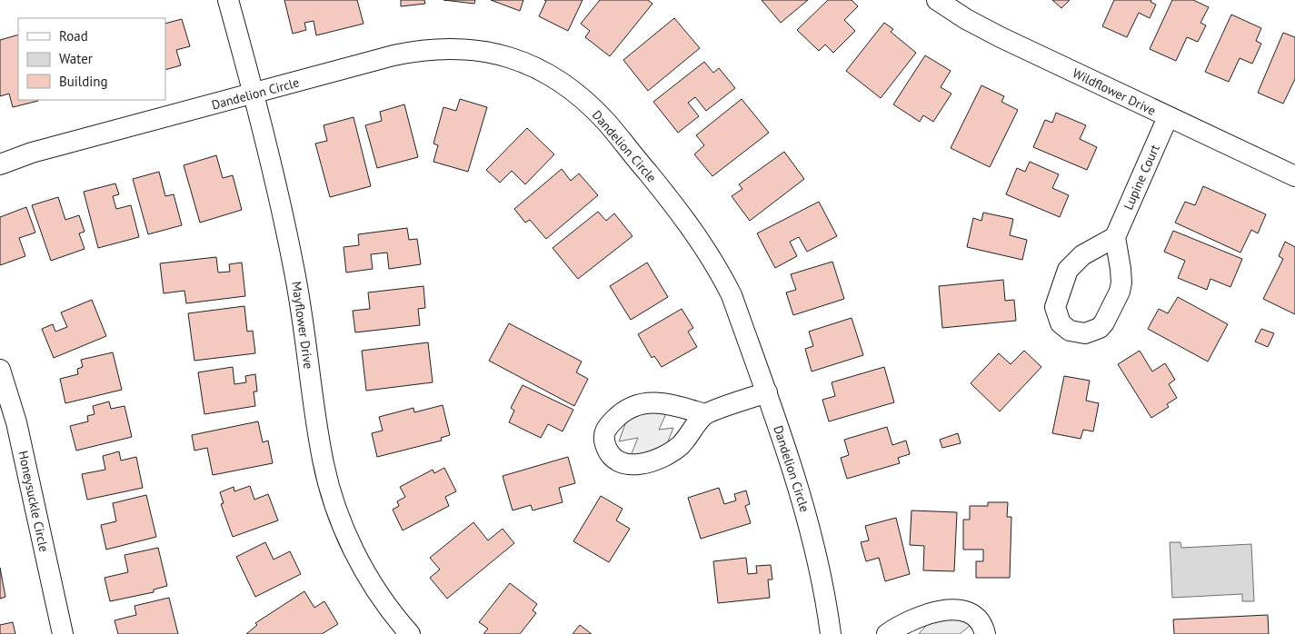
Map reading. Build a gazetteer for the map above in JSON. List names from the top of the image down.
{
  "streets": {
    "street": [
      "Wildflower Drive",
      "Dandelion Circle",
      "Lupine Court",
      "Mayflower Drive",
      "Honeysuckle Circle"
    ]
  },
  "crossings": [
    ["Wildflower Drive", "Lupine Court"],
    ["Dandelion Circle", "Mayflower Drive"]
  ],
  "legend": ["Road", "Water", "Building"]
}
